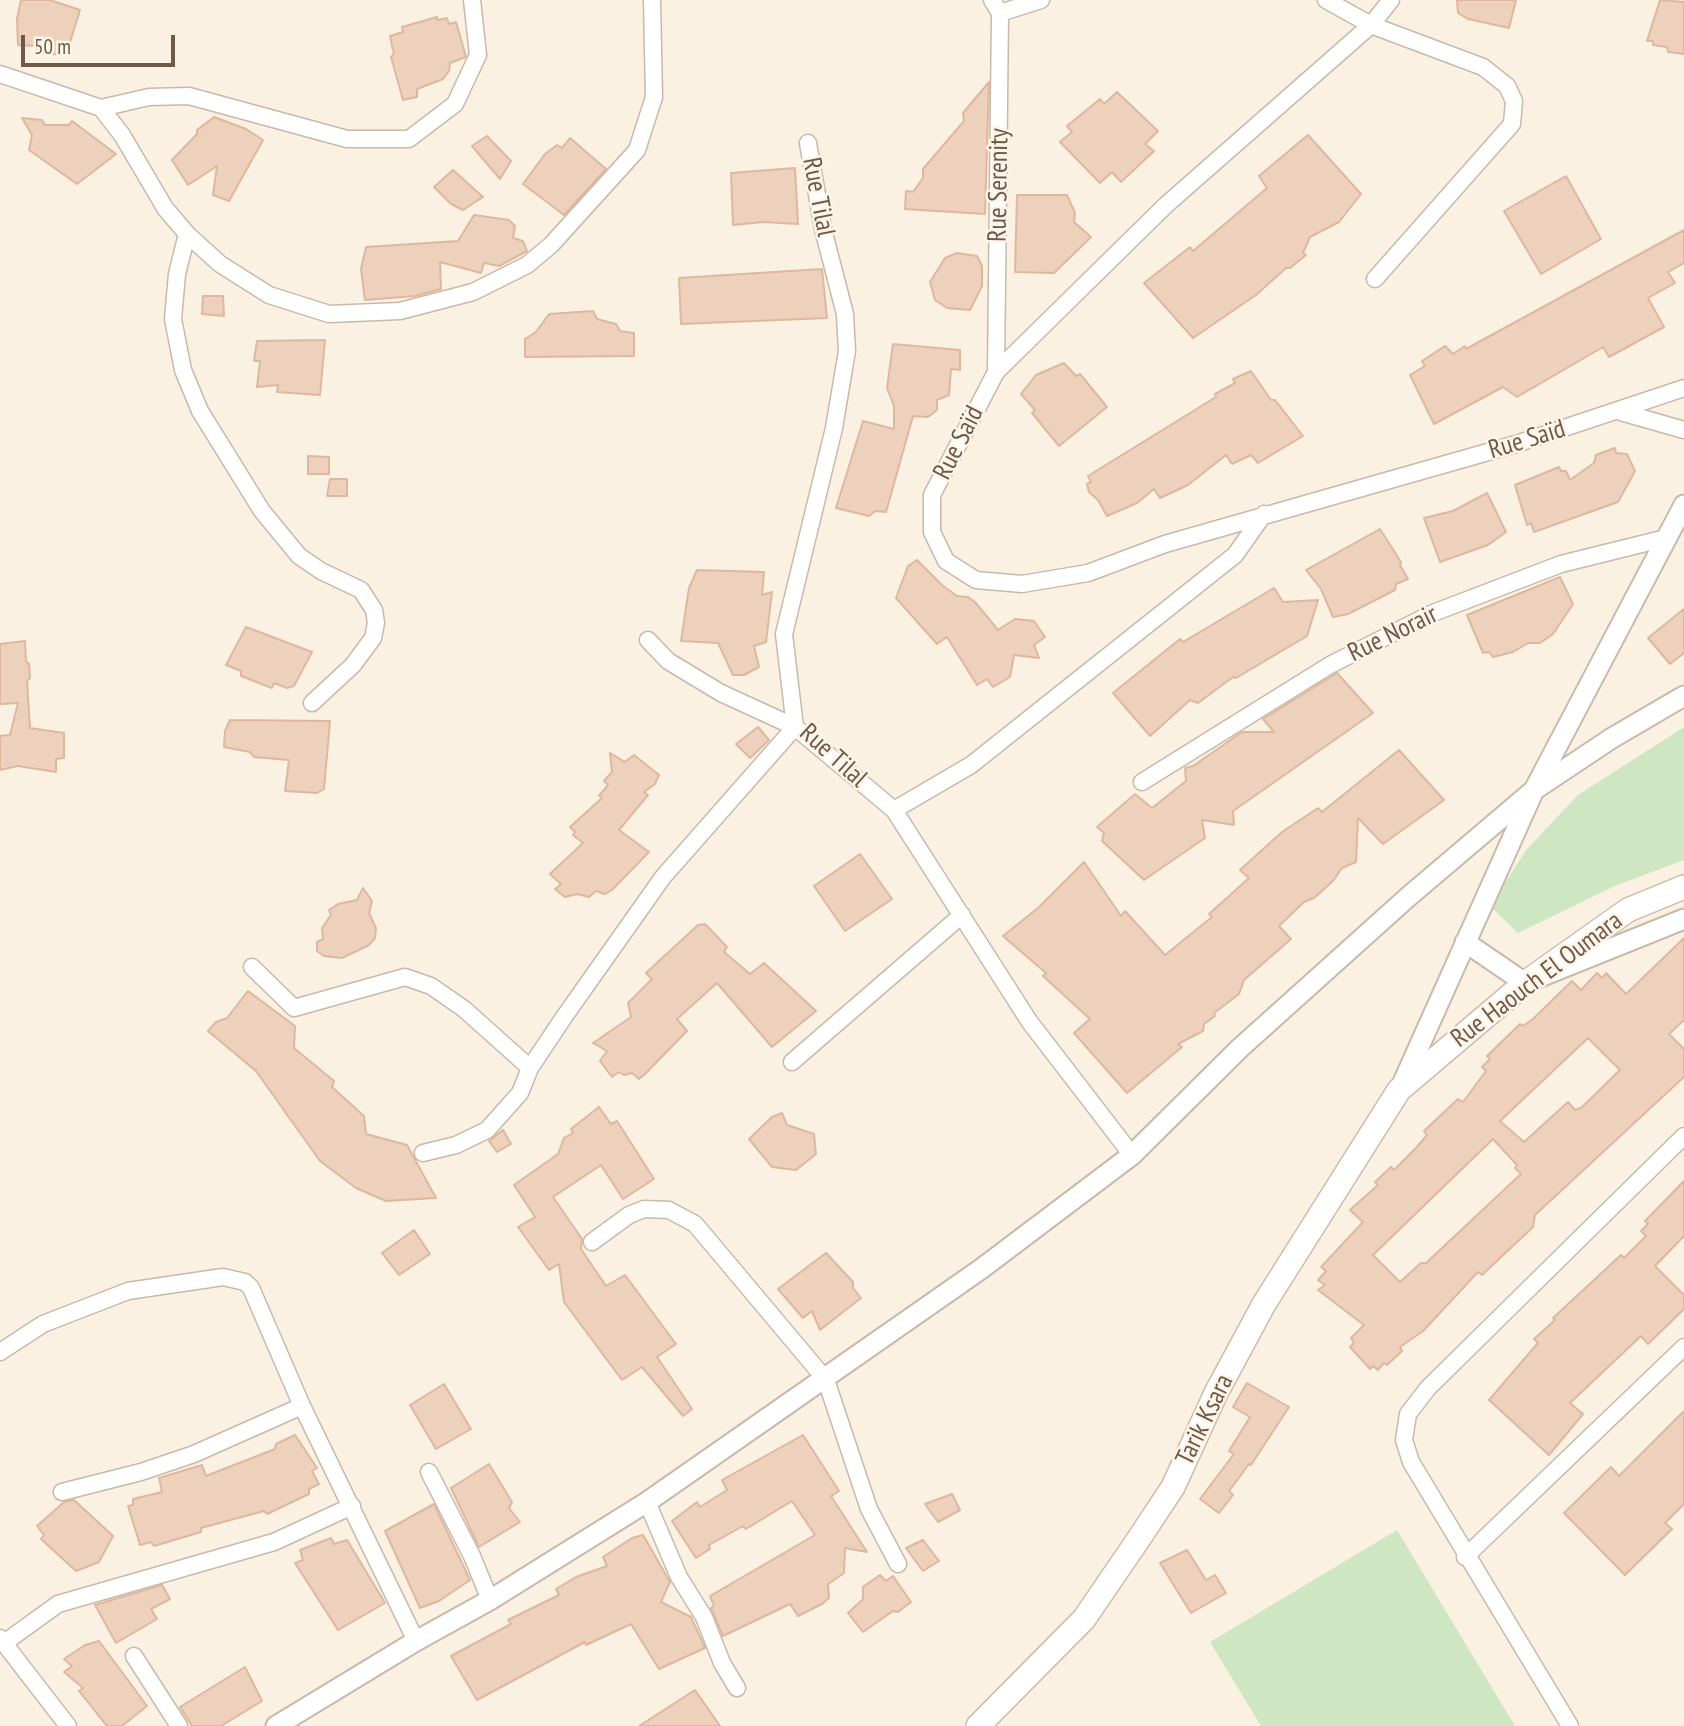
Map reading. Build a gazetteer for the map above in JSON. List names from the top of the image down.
{
  "streets": {
    "main road": ["Rue Haouch El Oumara", "Tarik Ksara"],
    "street": [
      "Rue Serenity",
      "Rue Tilal",
      "Rue Saïd",
      "Rue Norair"
    ]
  },
  "crossings": [
    ["Rue Serenity", "Rue Saïd"],
    ["Rue Haouch El Oumara", "Tarik Ksara"]
  ],
  "scale_bar": "50 m"
}
